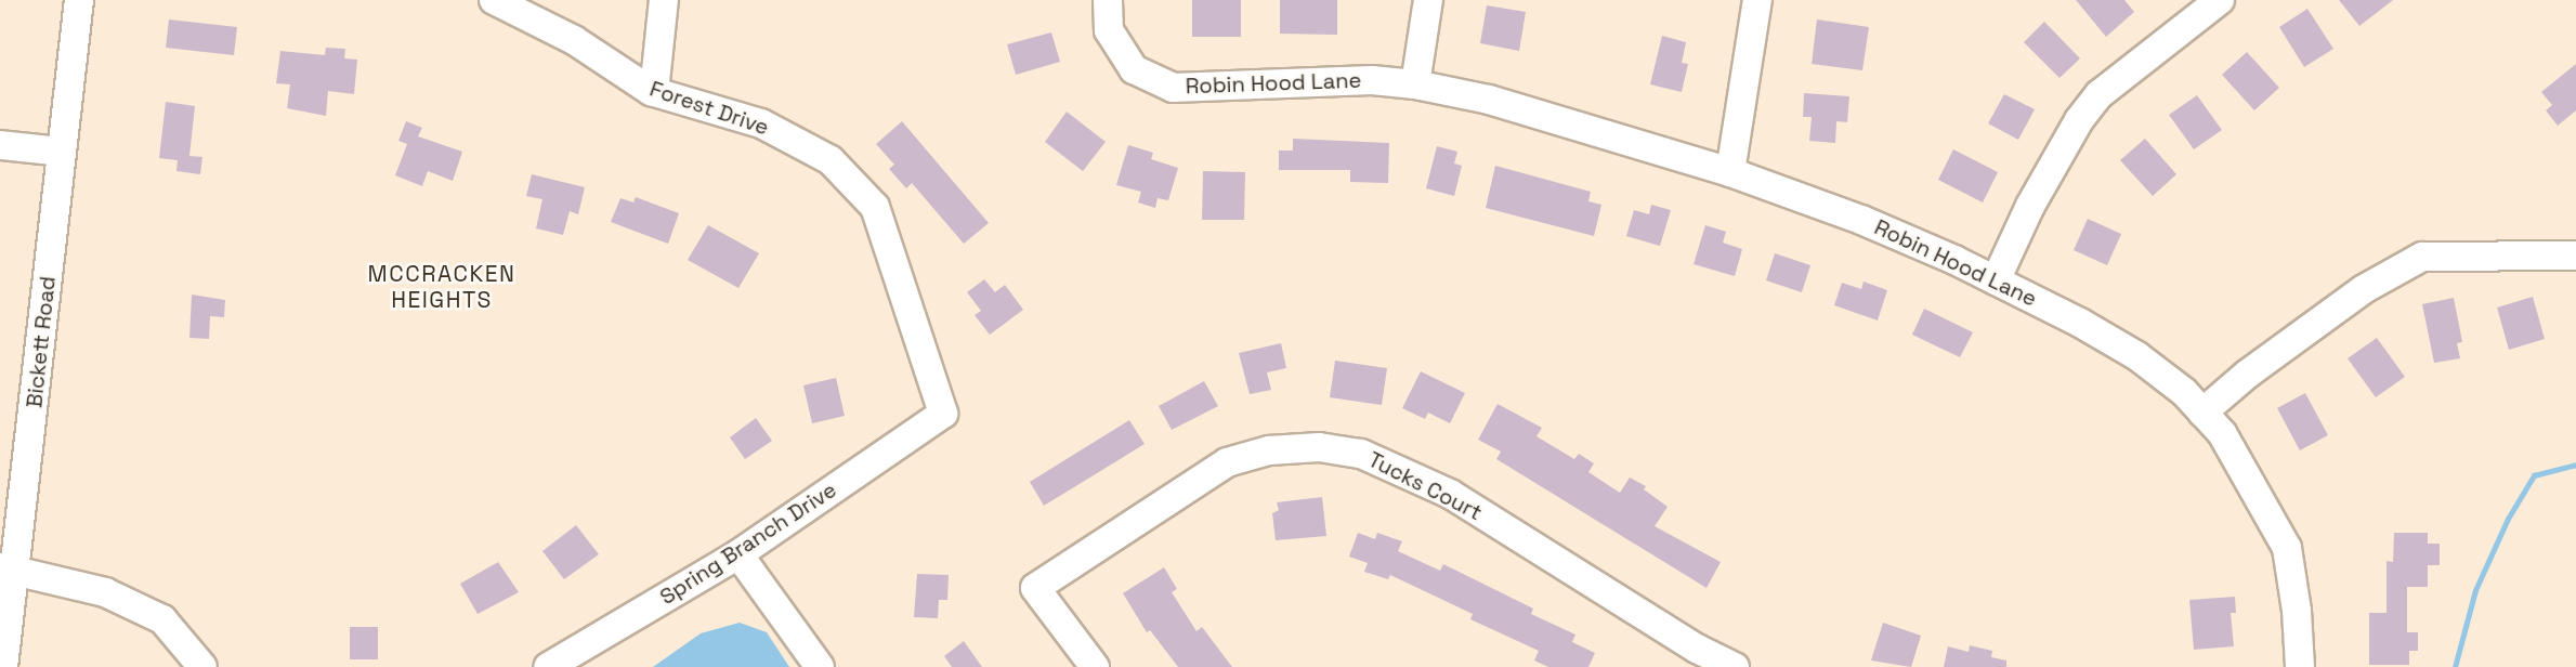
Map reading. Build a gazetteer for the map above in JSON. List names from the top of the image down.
{
  "streets": {
    "street": [
      "Robin Hood Lane",
      "Forest Drive",
      "Bickett Road",
      "Tucks Court",
      "Spring Branch Drive"
    ]
  },
  "crossings": [
    ["Forest Drive", "Spring Branch Drive"]
  ],
  "districts": ["MCCRACKEN HEIGHTS"]
}
